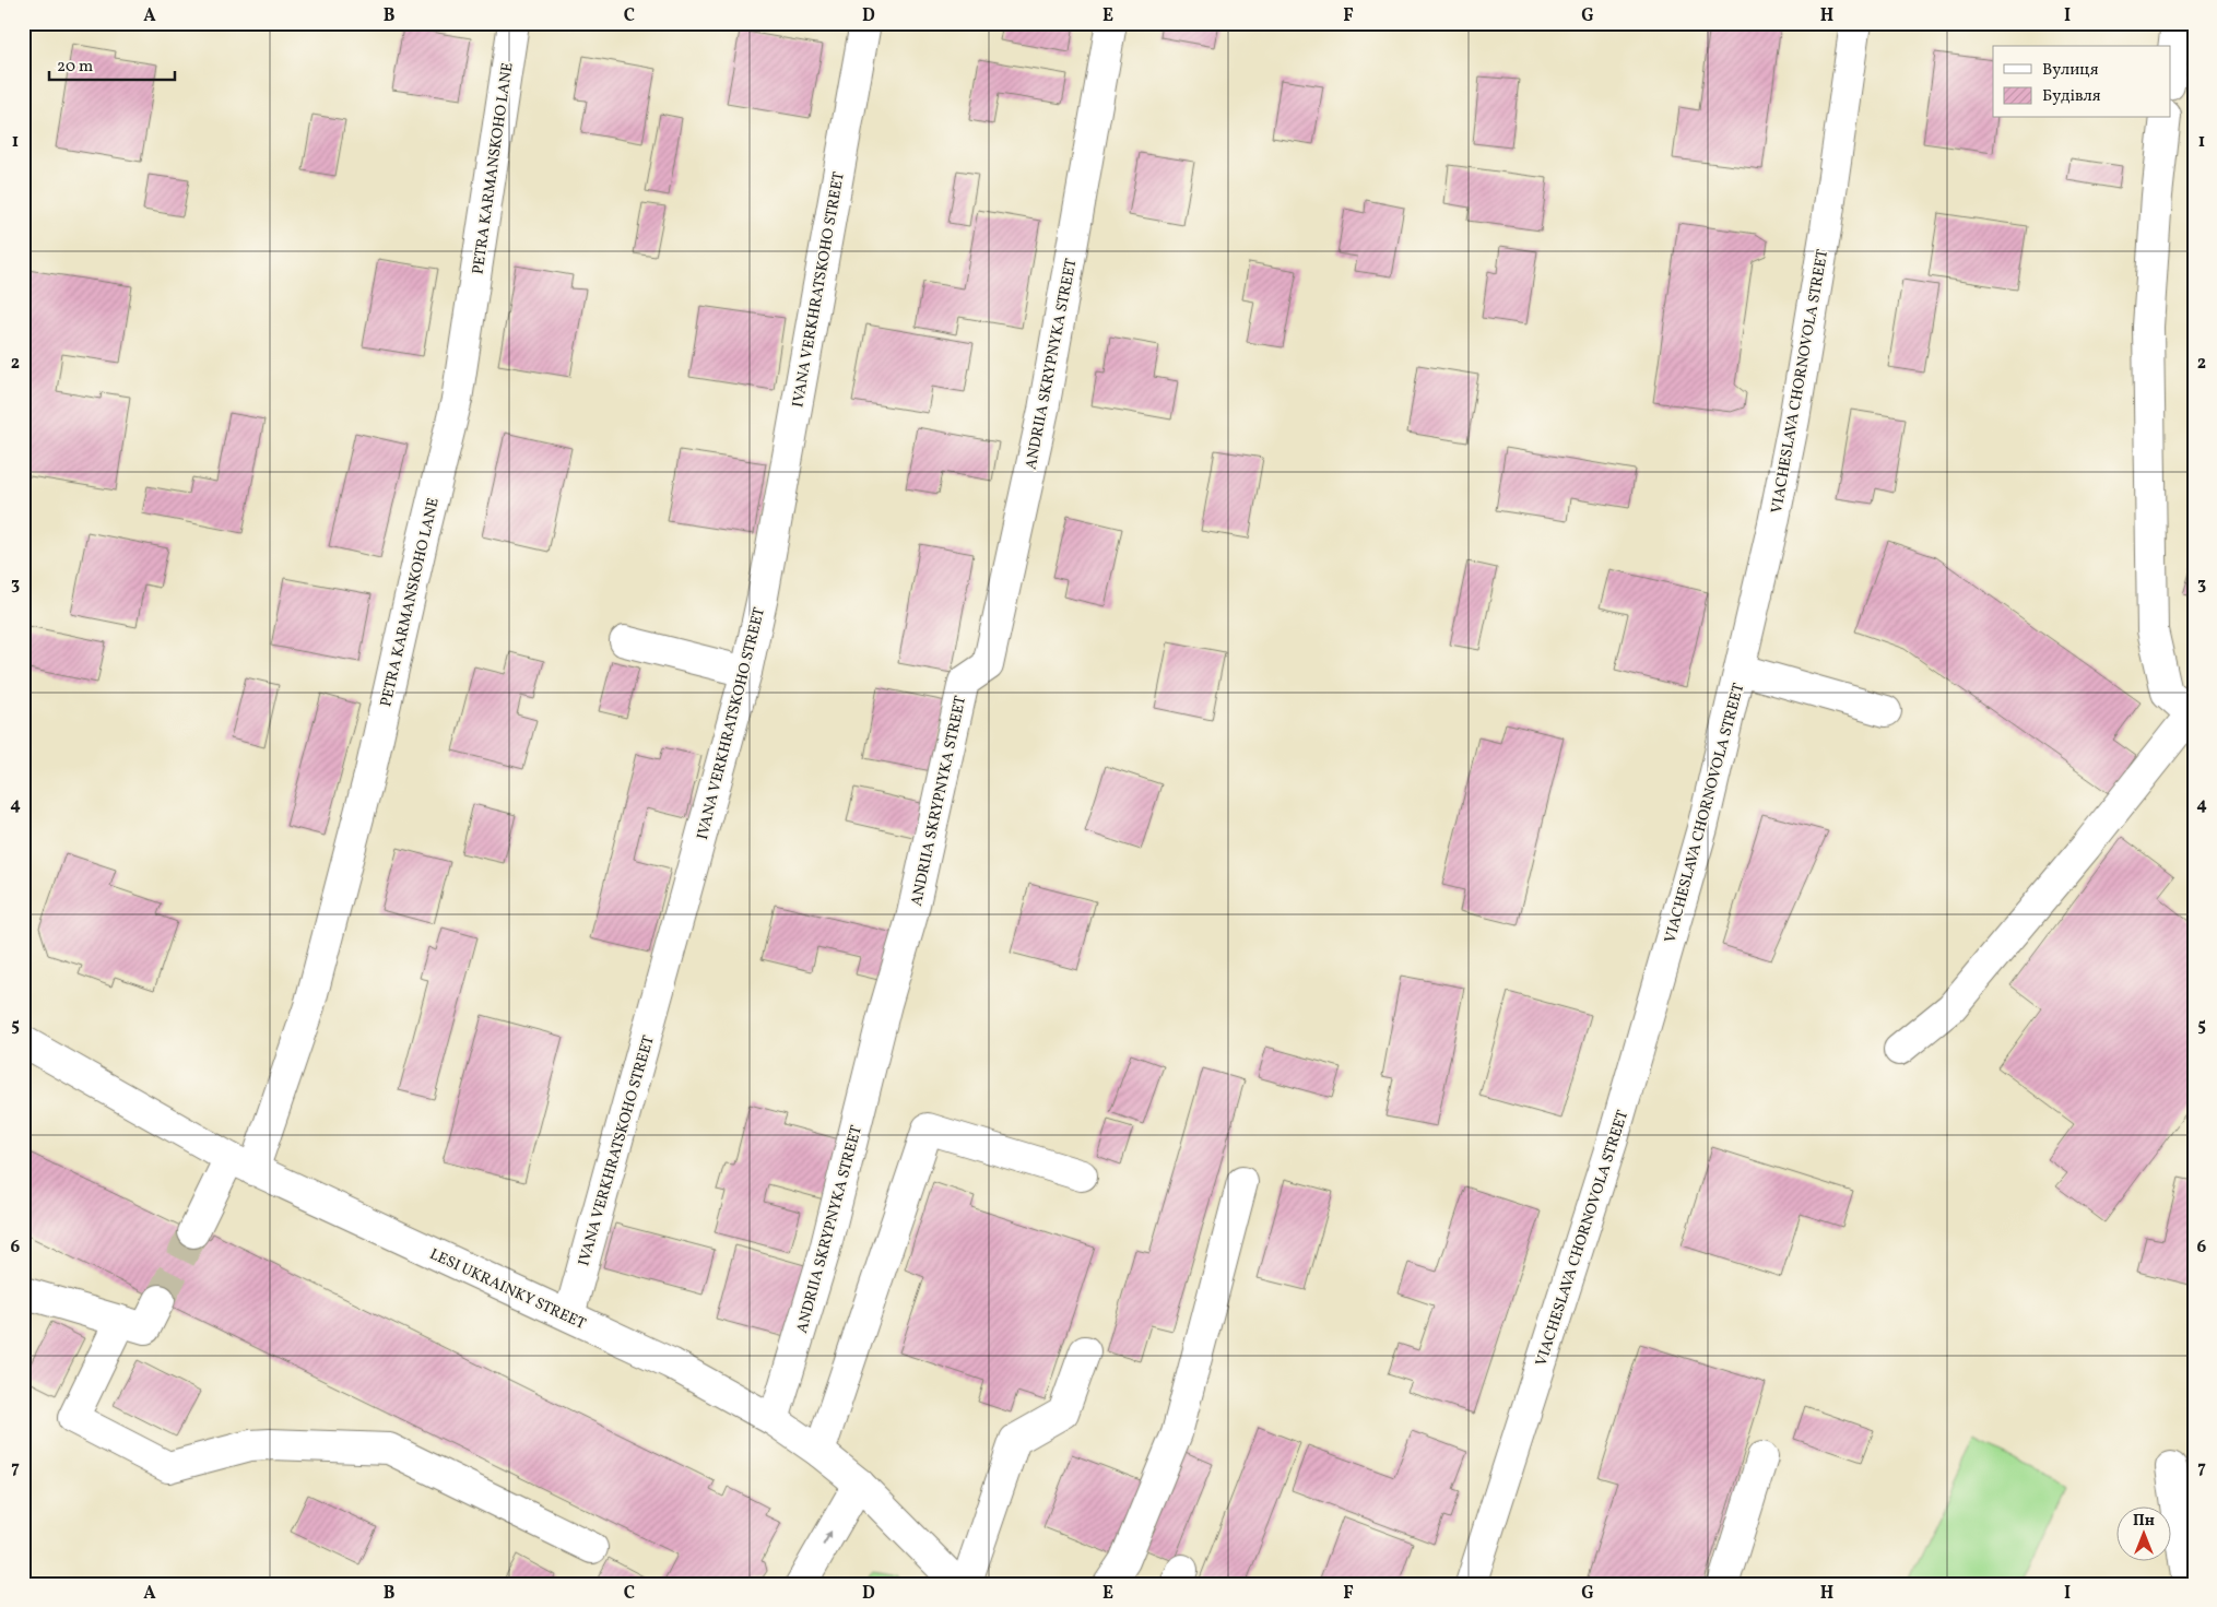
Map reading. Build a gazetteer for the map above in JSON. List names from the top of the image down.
{
  "streets": {
    "street": [
      "PETRA KARMANSKOHO LANE",
      "IVANA VERKHRATSKOHO STREET",
      "ANDRIIA SKRYPNYKA STREET",
      "VIACHESLAVA CHORNOVOLA STREET",
      "LESI UKRAINKY STREET"
    ]
  },
  "crossings": [
    ["PETRA KARMANSKOHO LANE", "LESI UKRAINKY STREET"],
    ["IVANA VERKHRATSKOHO STREET", "LESI UKRAINKY STREET"],
    ["ANDRIIA SKRYPNYKA STREET", "LESI UKRAINKY STREET"]
  ],
  "legend": ["Вулиця", "Будівля"],
  "scale_bar": "20 m",
  "north": "top",
  "grid": {
    "columns": [
      "A",
      "B",
      "C",
      "D",
      "E",
      "F",
      "G",
      "H",
      "I"
    ],
    "rows": [
      "1",
      "2",
      "3",
      "4",
      "5",
      "6",
      "7"
    ]
  }
}
